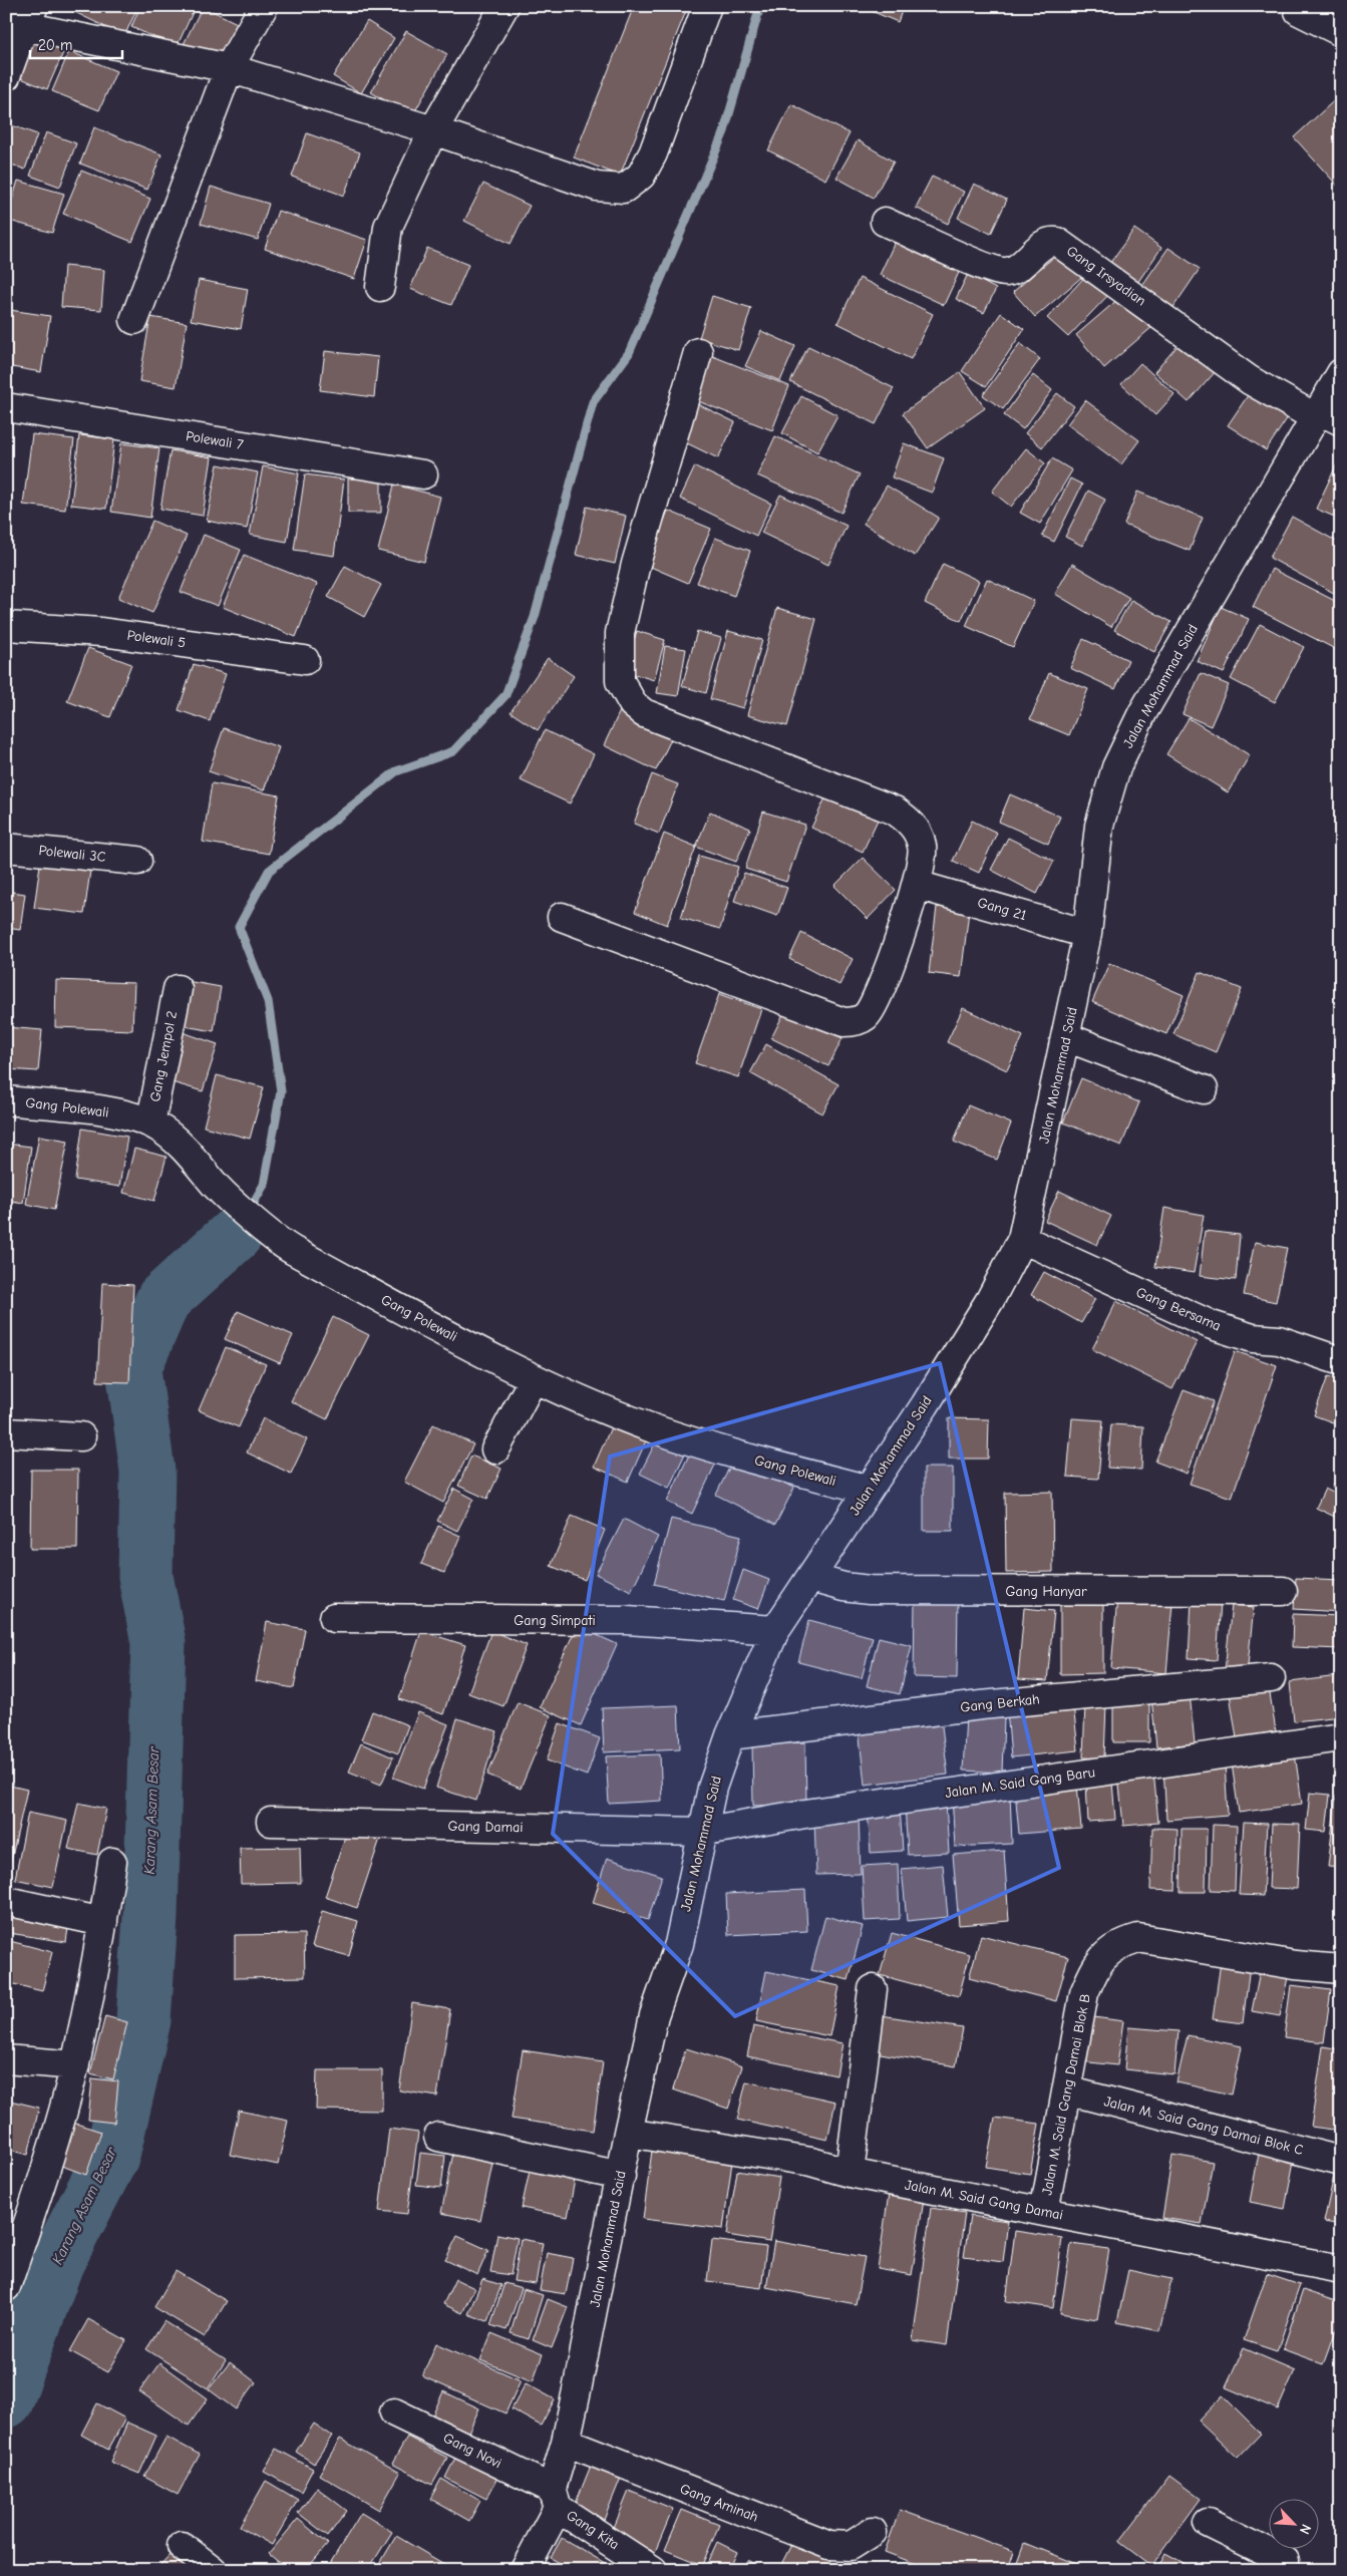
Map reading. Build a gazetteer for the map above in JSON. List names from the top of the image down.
{
  "streets": {
    "street": [
      "Gang Irsyadian",
      "Polewali 7",
      "Polewali 5",
      "Jalan Mohammad Said",
      "Polewali 3C",
      "Gang 21",
      "Gang Jempol 2",
      "Gang Polewali",
      "Gang Bersama",
      "Gang Hanyar",
      "Gang Simpati",
      "Gang Berkah",
      "Jalan M. Said Gang Baru",
      "Gang Damai",
      "Jalan M. Said Gang Damai Blok B",
      "Jalan M. Said Gang Damai Blok C",
      "Jalan M. Said Gang Damai",
      "Gang Novi",
      "Gang Aminah",
      "Gang Kita"
    ]
  },
  "crossings": [
    ["Gang Irsyadian", "Jalan Mohammad Said"],
    ["Jalan Mohammad Said", "Gang 21"],
    ["Jalan Mohammad Said", "Gang Polewali"],
    ["Jalan Mohammad Said", "Gang Bersama"],
    ["Jalan Mohammad Said", "Gang Hanyar"],
    ["Jalan Mohammad Said", "Gang Simpati"],
    ["Jalan Mohammad Said", "Gang Berkah"],
    ["Jalan Mohammad Said", "Jalan M. Said Gang Baru"],
    ["Jalan Mohammad Said", "Gang Damai"],
    ["Jalan Mohammad Said", "Jalan M. Said Gang Damai"],
    ["Jalan Mohammad Said", "Gang Novi"],
    ["Jalan Mohammad Said", "Gang Aminah"],
    ["Jalan Mohammad Said", "Gang Kita"],
    ["Gang Jempol 2", "Gang Polewali"],
    ["Jalan M. Said Gang Baru", "Gang Damai"],
    ["Jalan M. Said Gang Damai Blok B", "Jalan M. Said Gang Damai Blok C"],
    ["Jalan M. Said Gang Damai Blok B", "Jalan M. Said Gang Damai"],
    ["Gang Novi", "Gang Kita"]
  ],
  "water": ["Karang Asam Besar"],
  "scale_bar": "20 m",
  "north": "bottom right"
}
